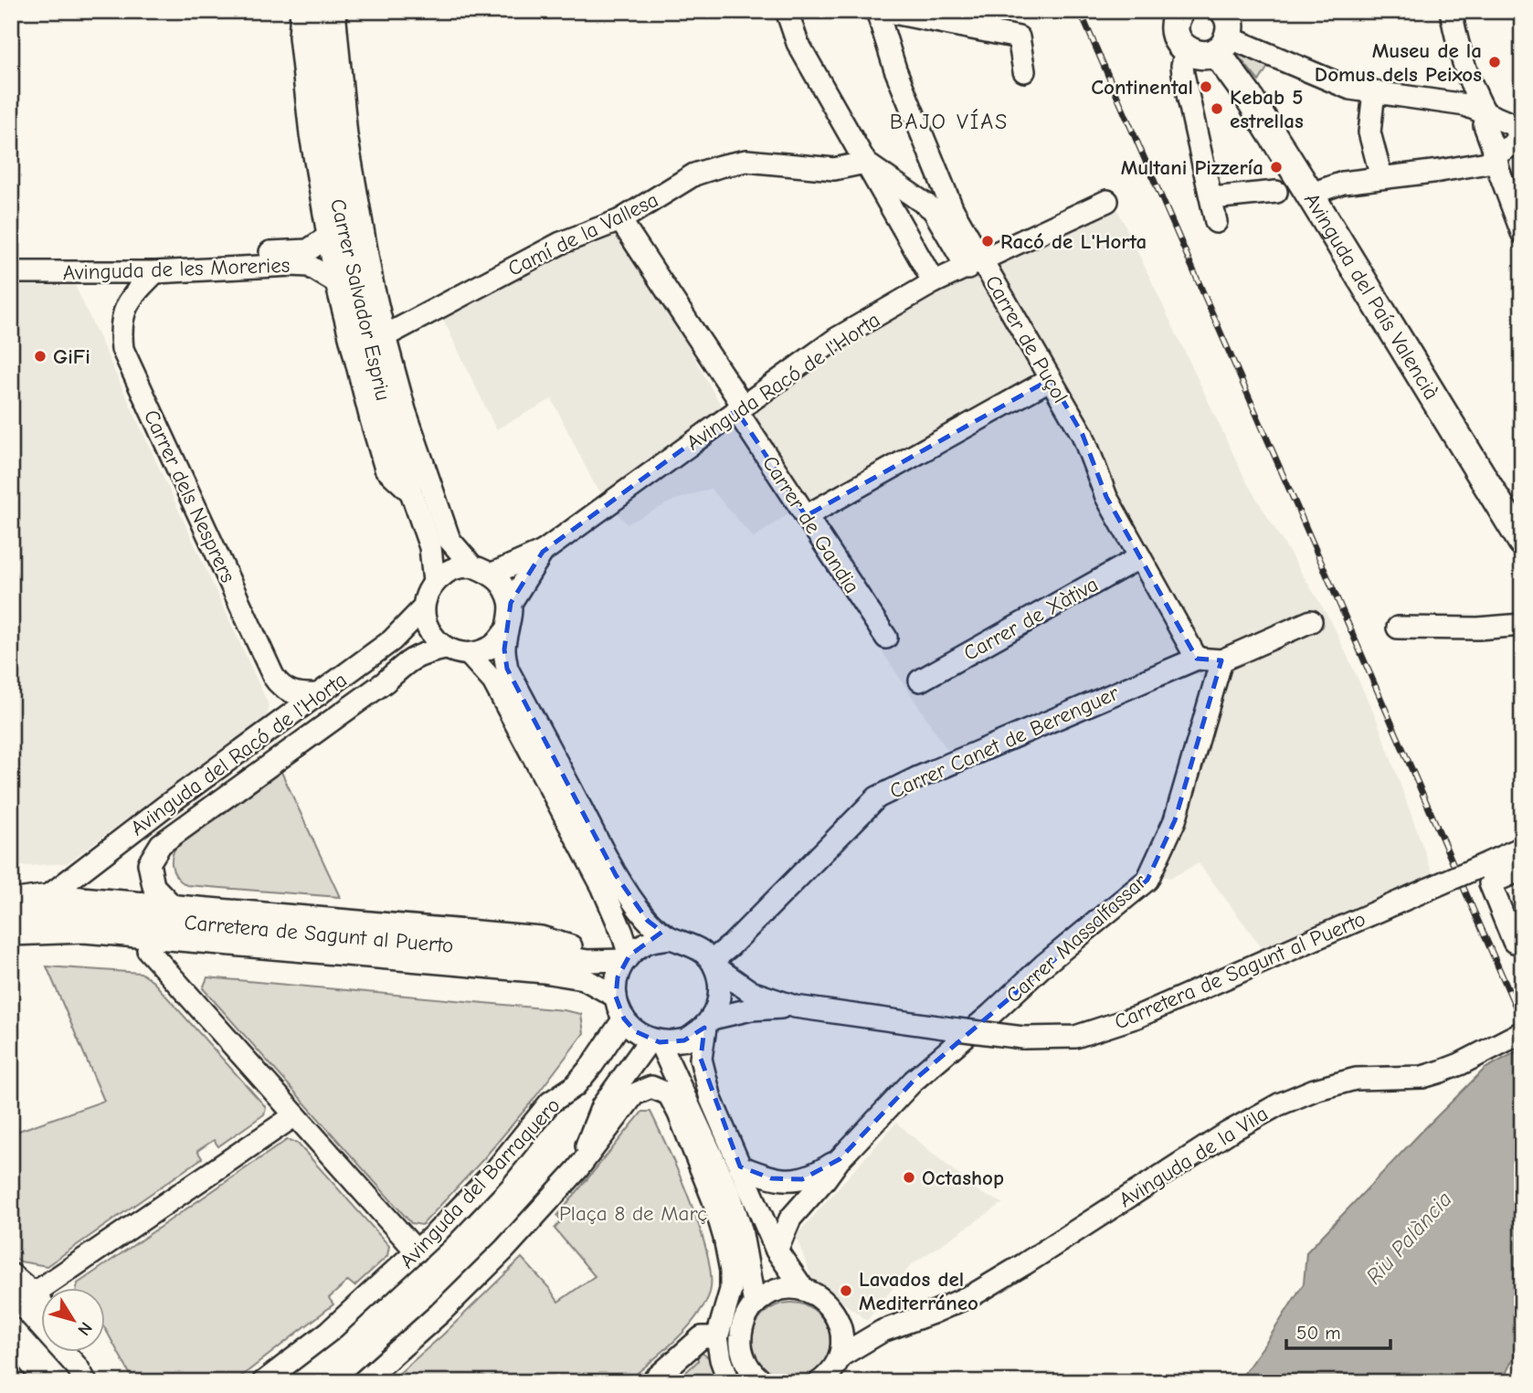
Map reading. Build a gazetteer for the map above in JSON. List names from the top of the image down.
{
  "streets": {
    "main road": ["Avinguda del País Valencià"],
    "street": [
      "Camí de la Vallesa",
      "Avinguda de les Moreries",
      "Carrer Salvador Espriu",
      "Carrer de Puçol",
      "Avinguda Racó de l'Horta",
      "Carrer dels Nesprers",
      "Carrer de Gandia",
      "Carrer de Xàtiva",
      "Carrer Canet de Berenguer",
      "Avinguda del Racó de l'Horta",
      "Carretera de Sagunt al Puerto",
      "Carrer Massalfassar",
      "Avinguda de la Vila",
      "Avinguda del Barraquero"
    ]
  },
  "crossings": [
    ["Camí de la Vallesa", "Carrer Salvador Espriu"],
    ["Camí de la Vallesa", "Carrer de Gandia"],
    ["Avinguda de les Moreries", "Carrer dels Nesprers"],
    ["Carrer Salvador Espriu", "Avinguda Racó de l'Horta"],
    ["Carrer Salvador Espriu", "Avinguda del Racó de l'Horta"],
    ["Carrer de Puçol", "Avinguda Racó de l'Horta"],
    ["Carrer de Puçol", "Carrer de Xàtiva"],
    ["Carrer de Puçol", "Carrer Canet de Berenguer"],
    ["Avinguda Racó de l'Horta", "Carrer de Gandia"],
    ["Avinguda Racó de l'Horta", "Avinguda del Racó de l'Horta"],
    ["Carrer dels Nesprers", "Avinguda del Racó de l'Horta"],
    ["Carrer Canet de Berenguer", "Carretera de Sagunt al Puerto"],
    ["Carrer Canet de Berenguer", "Carrer Massalfassar"],
    ["Carrer Canet de Berenguer", "Avinguda del Barraquero"],
    ["Carretera de Sagunt al Puerto", "Avinguda del Barraquero"]
  ],
  "districts": ["BAJO VÍAS"],
  "water": ["Riu Palància"],
  "parks": ["Plaça 8 de Març"],
  "places": [
    "Museu de la Domus dels Peixos",
    "Continental",
    "Kebab 5 estrellas",
    "Multani Pizzería",
    "Racó de L'Horta",
    "GiFi",
    "Octashop",
    "Lavados del Mediterráneo"
  ],
  "scale_bar": "50 m",
  "north": "bottom right"
}
